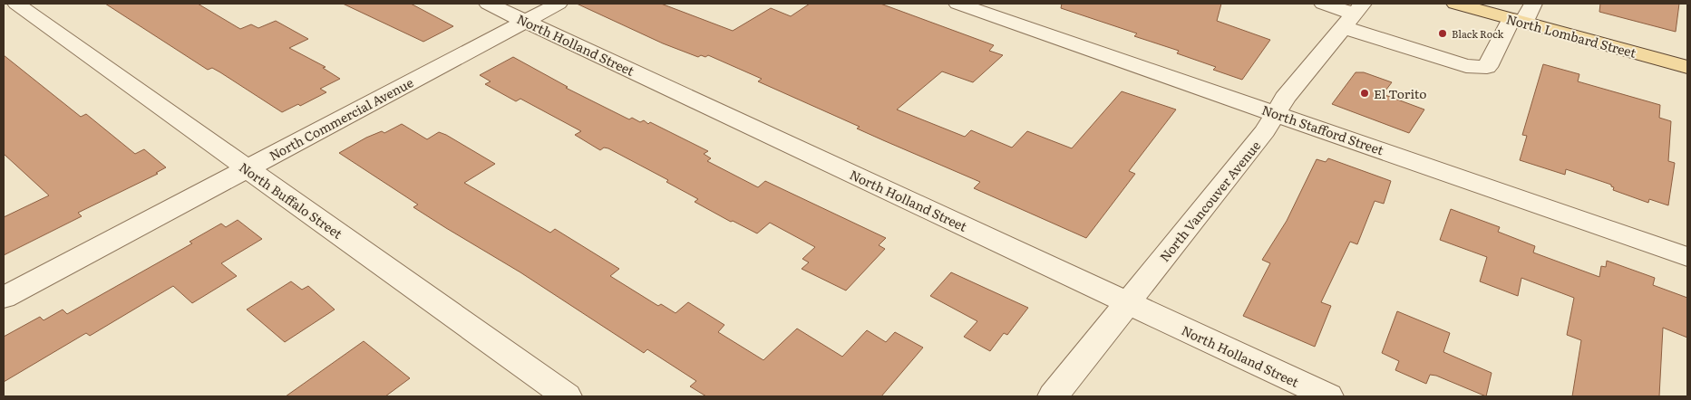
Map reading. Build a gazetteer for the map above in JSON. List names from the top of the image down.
{
  "streets": {
    "main road": ["North Lombard Street"],
    "street": [
      "North Holland Street",
      "North Commercial Avenue",
      "North Stafford Street",
      "North Buffalo Street",
      "North Vancouver Avenue"
    ]
  },
  "crossings": [
    ["North Holland Street", "North Commercial Avenue"],
    ["North Holland Street", "North Vancouver Avenue"],
    ["North Commercial Avenue", "North Buffalo Street"],
    ["North Stafford Street", "North Vancouver Avenue"]
  ],
  "places": ["Black Rock", "El Torito"]
}
